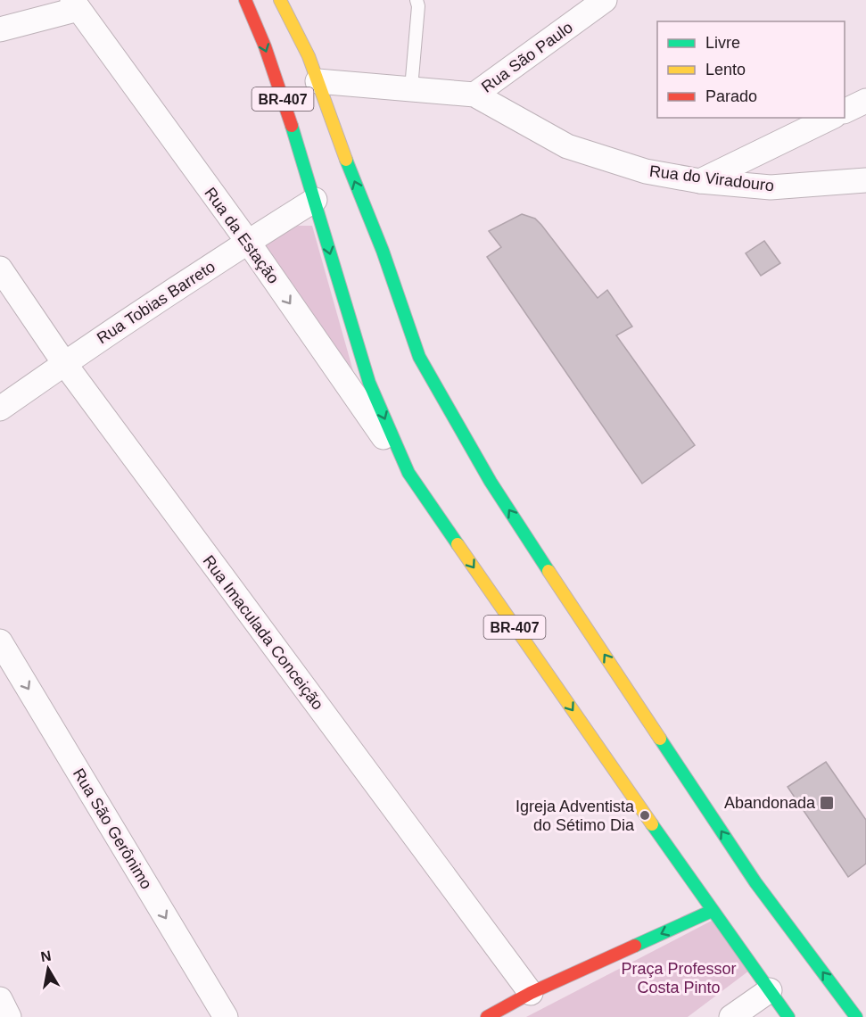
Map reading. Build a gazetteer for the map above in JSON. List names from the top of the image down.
{
  "streets": {
    "main road": ["BR-407"],
    "street": [
      "Rua São Paulo",
      "Rua do Viradouro",
      "Rua da Estação",
      "Rua Tobias Barreto",
      "Rua Imaculada Conceição",
      "Rua São Gerônimo"
    ]
  },
  "crossings": [
    ["Rua São Paulo", "Rua do Viradouro"],
    ["BR-407", "Rua do Viradouro"],
    ["BR-407", "Rua da Estação"],
    ["BR-407", "Rua Tobias Barreto"],
    ["Rua da Estação", "Rua Tobias Barreto"],
    ["Rua Tobias Barreto", "Rua Imaculada Conceição"]
  ],
  "one_way": ["Rua da Estação", "Rua São Gerônimo"],
  "parks": ["Praça Professor Costa Pinto"],
  "places": {
    "transit": ["Abandonada"],
    "other": ["Igreja Adventista do Sétimo Dia"]
  },
  "legend": ["Livre", "Lento", "Parado"],
  "north": "top"
}
